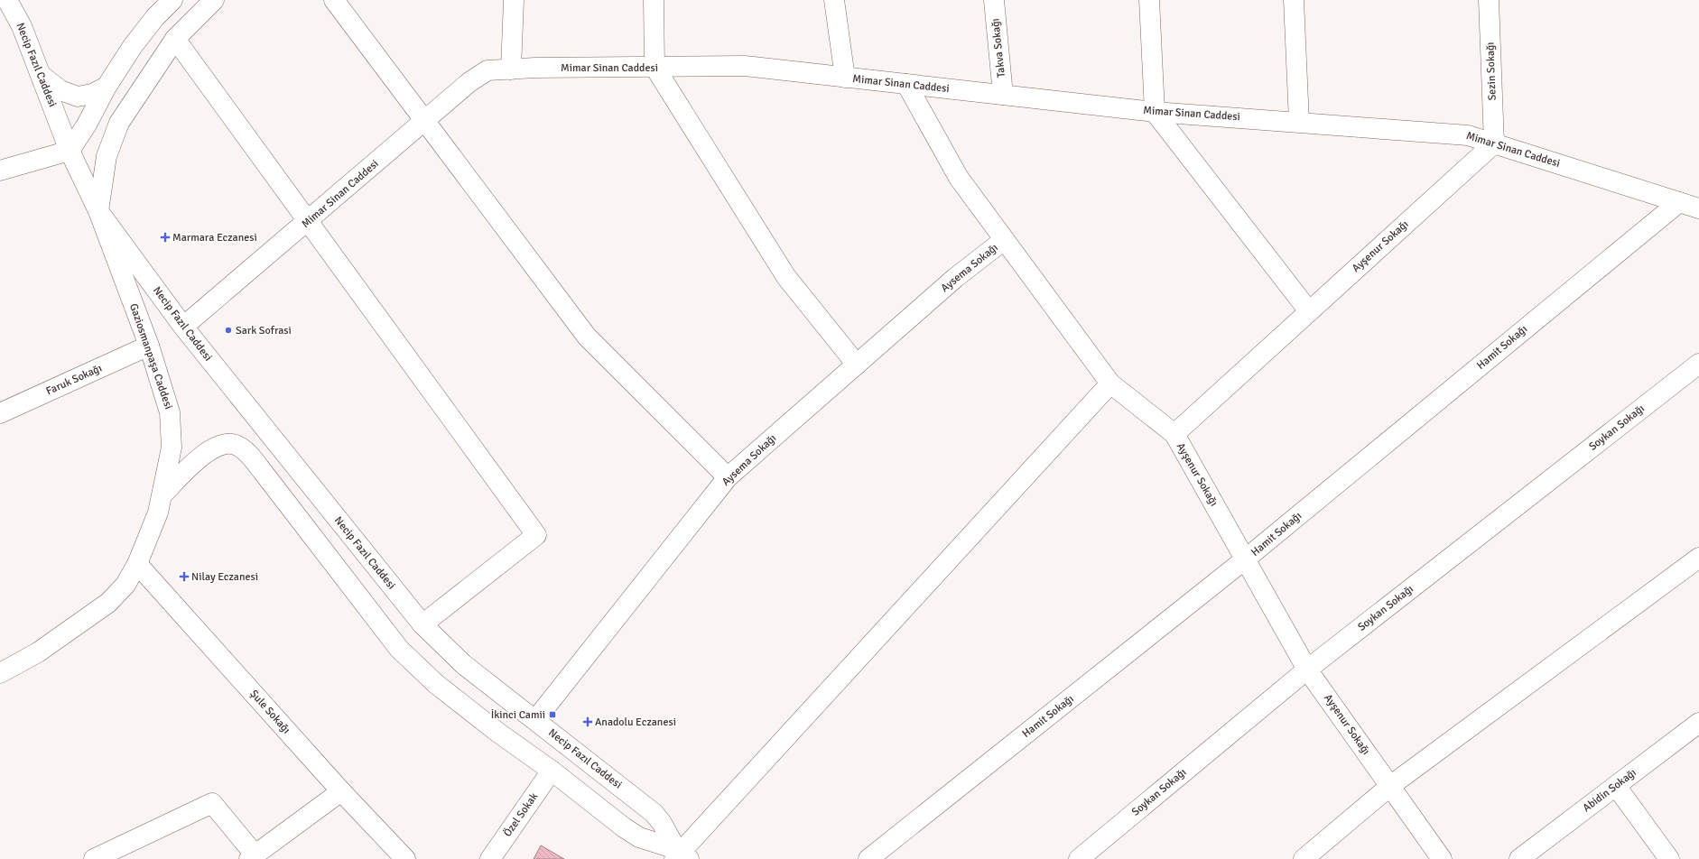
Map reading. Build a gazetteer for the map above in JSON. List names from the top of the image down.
{
  "streets": {
    "street": [
      "Takva Sokağı",
      "Necip Fazıl Caddesi",
      "Mimar Sinan Caddesi",
      "Sezin Sokağı",
      "Ayşenur Sokağı",
      "Aysema Sokağı",
      "Hamit Sokağı",
      "Gaziosmanpaşa Caddesi",
      "Faruk Sokağı",
      "Soykan Sokağı",
      "Şule Sokağı",
      "Abidin Sokağı",
      "Özel Sokak"
    ]
  },
  "crossings": [
    ["Takva Sokağı", "Mimar Sinan Caddesi"],
    ["Necip Fazıl Caddesi", "Mimar Sinan Caddesi"],
    ["Necip Fazıl Caddesi", "Aysema Sokağı"],
    ["Necip Fazıl Caddesi", "Gaziosmanpaşa Caddesi"],
    ["Mimar Sinan Caddesi", "Sezin Sokağı"],
    ["Mimar Sinan Caddesi", "Ayşenur Sokağı"],
    ["Mimar Sinan Caddesi", "Hamit Sokağı"],
    ["Sezin Sokağı", "Ayşenur Sokağı"],
    ["Ayşenur Sokağı", "Hamit Sokağı"],
    ["Ayşenur Sokağı", "Soykan Sokağı"],
    ["Gaziosmanpaşa Caddesi", "Faruk Sokağı"],
    ["Gaziosmanpaşa Caddesi", "Şule Sokağı"]
  ],
  "places": {
    "health": ["Marmara Eczanesi", "Nilay Eczanesi", "Anadolu Eczanesi"],
    "other": ["Sark Sofrasi"],
    "transit": ["İkinci Camii"]
  }
}
